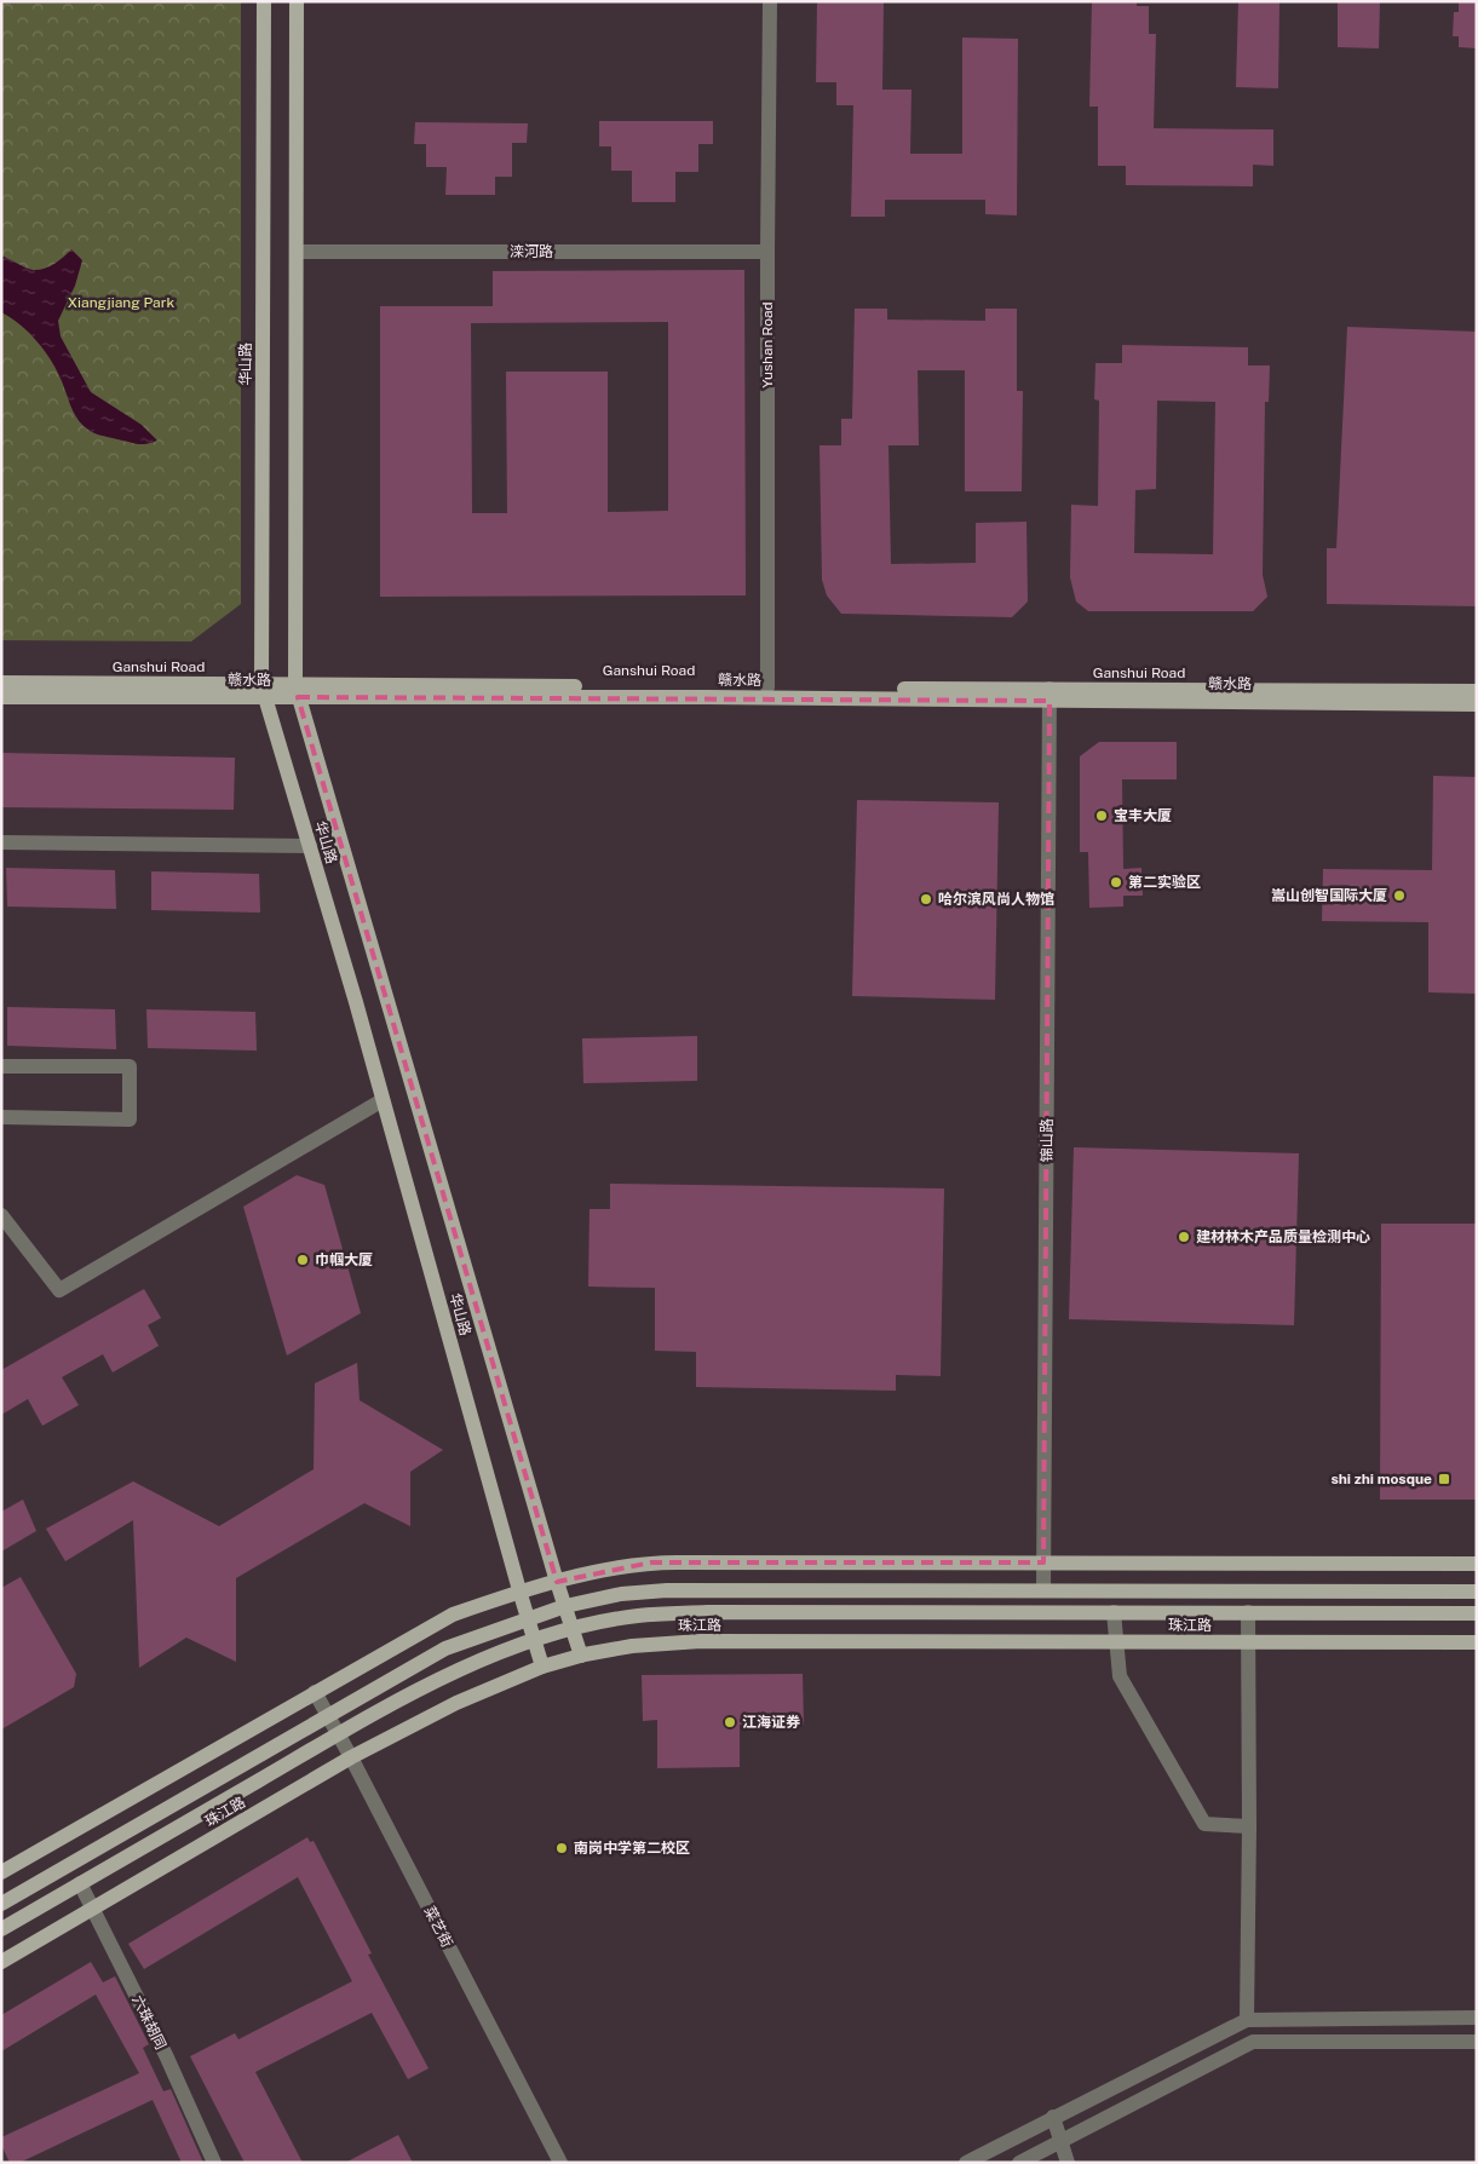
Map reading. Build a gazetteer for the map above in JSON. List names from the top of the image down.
{
  "streets": {
    "main road": [
      "华山路",
      "Ganshui Road",
      "赣水路",
      "珠江路"
    ],
    "street": [
      "滦河路",
      "Yushan Road",
      "锦山路",
      "菜艺街",
      "六珠胡同"
    ]
  },
  "crossings": [
    ["滦河路", "Yushan Road"],
    ["滦河路", "华山路"],
    ["Yushan Road", "Ganshui Road"],
    ["华山路", "Ganshui Road"],
    ["华山路", "赣水路"],
    ["华山路", "珠江路"],
    ["Ganshui Road", "赣水路"],
    ["Ganshui Road", "锦山路"],
    ["赣水路", "锦山路"],
    ["珠江路", "菜艺街"],
    ["珠江路", "六珠胡同"]
  ],
  "parks": ["Xiangjiang Park"],
  "places": {
    "other": [
      "宝丰大厦",
      "第二实验区",
      "嵩山创智国际大厦",
      "哈尔滨风尚人物馆",
      "建材林木产品质量检测中心",
      "巾帼大厦",
      "江海证券",
      "南岗中学第二校区"
    ],
    "transit": ["shi zhi mosque"]
  }
}
